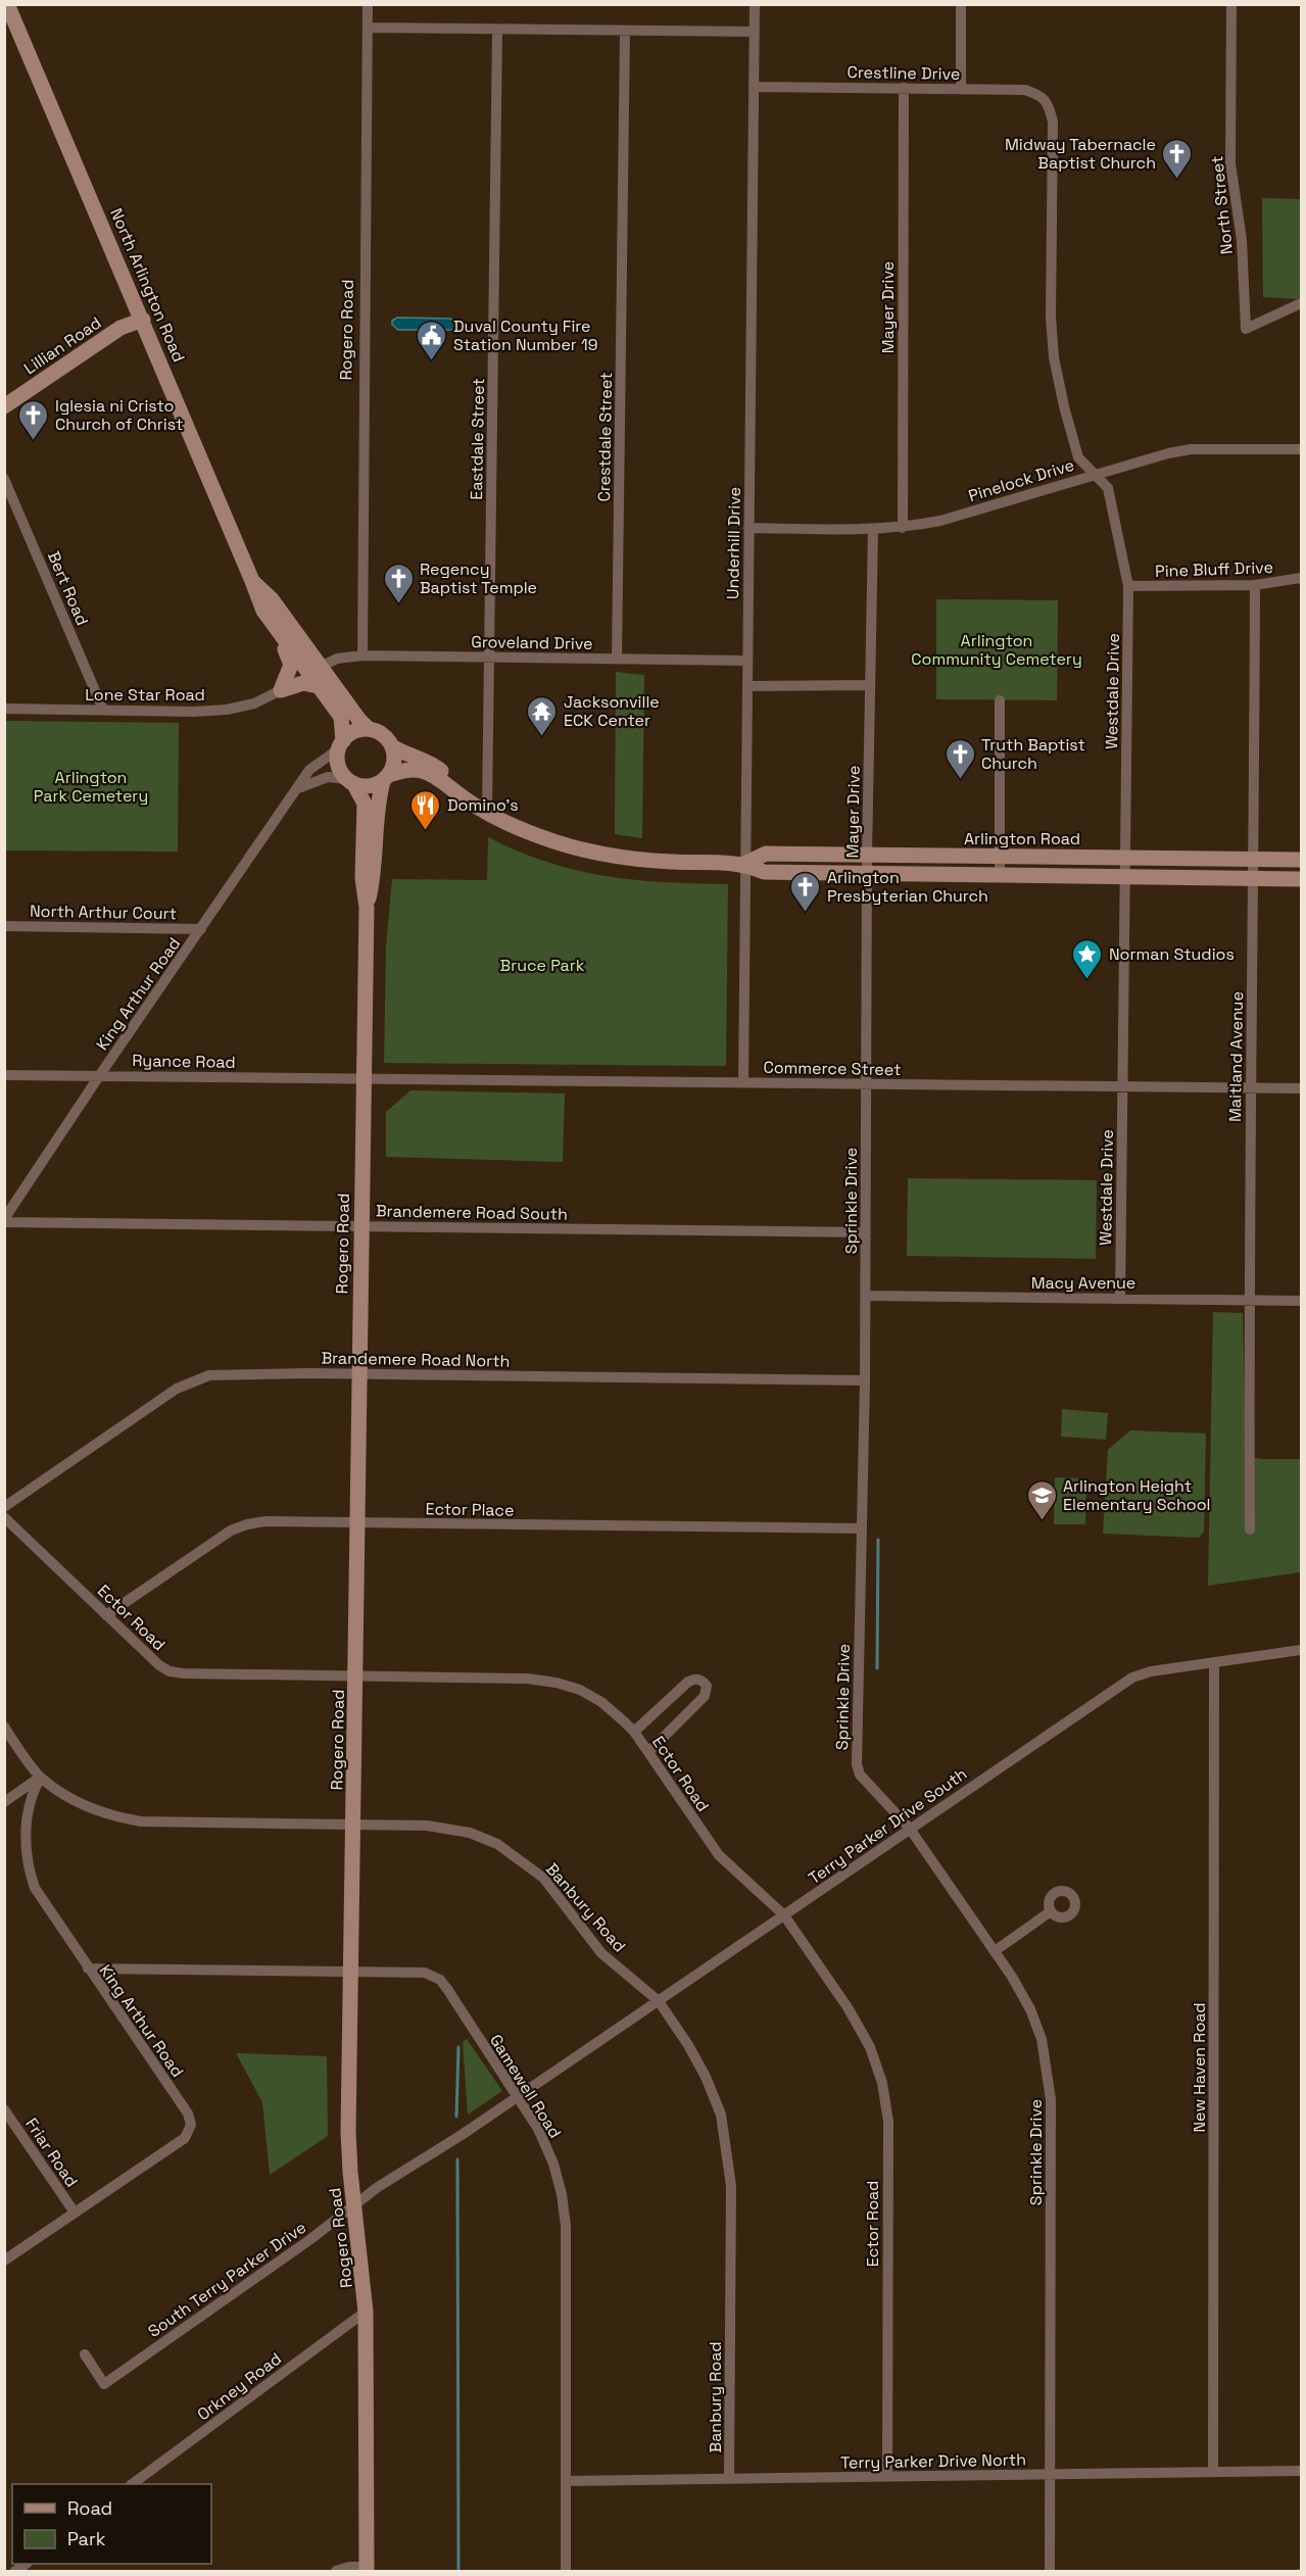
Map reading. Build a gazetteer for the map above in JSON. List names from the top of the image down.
{
  "streets": {
    "main road": [
      "North Arlington Road",
      "Rogero Road",
      "Lillian Road",
      "Arlington Road"
    ],
    "street": [
      "Crestline Drive",
      "North Street",
      "Mayer Drive",
      "Crestdale Street",
      "Eastdale Street",
      "Pinelock Drive",
      "Underhill Drive",
      "Pine Bluff Drive",
      "Bert Road",
      "Groveland Drive",
      "Westdale Drive",
      "Lone Star Road",
      "North Arthur Court",
      "King Arthur Road",
      "Maitland Avenue",
      "Ryance Road",
      "Commerce Street",
      "Sprinkle Drive",
      "Brandemere Road South",
      "Macy Avenue",
      "Brandemere Road North",
      "Ector Place",
      "Ector Road",
      "Terry Parker Drive South",
      "Banbury Road",
      "New Haven Road",
      "Gamewell Road",
      "Friar Road",
      "South Terry Parker Drive",
      "Orkney Road",
      "Terry Parker Drive North"
    ]
  },
  "crossings": [
    ["Crestline Drive", "Mayer Drive"],
    ["Crestline Drive", "Underhill Drive"],
    ["Crestline Drive", "Westdale Drive"],
    ["North Arlington Road", "Rogero Road"],
    ["North Arlington Road", "Lillian Road"],
    ["North Arlington Road", "Groveland Drive"],
    ["North Arlington Road", "Arlington Road"],
    ["North Arlington Road", "King Arthur Road"],
    ["Mayer Drive", "Pinelock Drive"],
    ["Mayer Drive", "Arlington Road"],
    ["Mayer Drive", "Sprinkle Drive"],
    ["Rogero Road", "Groveland Drive"],
    ["Rogero Road", "Arlington Road"],
    ["Rogero Road", "King Arthur Road"],
    ["Rogero Road", "Ryance Road"],
    ["Rogero Road", "Commerce Street"],
    ["Rogero Road", "Brandemere Road South"],
    ["Rogero Road", "Brandemere Road North"],
    ["Rogero Road", "Ector Place"],
    ["Rogero Road", "Ector Road"],
    ["Rogero Road", "Banbury Road"],
    ["Rogero Road", "Gamewell Road"],
    ["Rogero Road", "South Terry Parker Drive"],
    ["Rogero Road", "Orkney Road"],
    ["Crestdale Street", "Groveland Drive"],
    ["Eastdale Street", "Groveland Drive"],
    ["Eastdale Street", "Arlington Road"],
    ["Pinelock Drive", "Underhill Drive"],
    ["Pinelock Drive", "Westdale Drive"],
    ["Underhill Drive", "Groveland Drive"],
    ["Underhill Drive", "Arlington Road"],
    ["Underhill Drive", "Commerce Street"],
    ["Pine Bluff Drive", "Westdale Drive"],
    ["Pine Bluff Drive", "Maitland Avenue"],
    ["Bert Road", "Lone Star Road"],
    ["Westdale Drive", "Arlington Road"],
    ["Westdale Drive", "Commerce Street"],
    ["Westdale Drive", "Macy Avenue"],
    ["Arlington Road", "King Arthur Road"],
    ["Arlington Road", "Maitland Avenue"],
    ["Arlington Road", "Sprinkle Drive"],
    ["North Arthur Court", "King Arthur Road"],
    ["King Arthur Road", "Ryance Road"],
    ["King Arthur Road", "Brandemere Road South"],
    ["King Arthur Road", "Banbury Road"],
    ["King Arthur Road", "Gamewell Road"],
    ["King Arthur Road", "Friar Road"],
    ["Maitland Avenue", "Commerce Street"],
    ["Maitland Avenue", "Macy Avenue"],
    ["Ryance Road", "Commerce Street"],
    ["Commerce Street", "Sprinkle Drive"],
    ["Sprinkle Drive", "Brandemere Road South"],
    ["Sprinkle Drive", "Macy Avenue"],
    ["Sprinkle Drive", "Brandemere Road North"],
    ["Sprinkle Drive", "Ector Place"],
    ["Sprinkle Drive", "Terry Parker Drive South"],
    ["Sprinkle Drive", "Terry Parker Drive North"],
    ["Ector Place", "Ector Road"],
    ["Ector Road", "Terry Parker Drive South"],
    ["Ector Road", "Terry Parker Drive North"],
    ["Terry Parker Drive South", "Banbury Road"],
    ["Terry Parker Drive South", "New Haven Road"],
    ["Terry Parker Drive South", "Gamewell Road"],
    ["Terry Parker Drive South", "South Terry Parker Drive"],
    ["Banbury Road", "Terry Parker Drive North"],
    ["New Haven Road", "Terry Parker Drive North"],
    ["Gamewell Road", "South Terry Parker Drive"],
    ["Gamewell Road", "Terry Parker Drive North"]
  ],
  "parks": ["Arlington Community Cemetery", "Arlington Park Cemetery", "Bruce Park"],
  "places": {
    "church": [
      "Midway Tabernacle Baptist Church",
      "Iglesia ni Cristo Church of Christ",
      "Regency Baptist Temple",
      "Truth Baptist Church",
      "Arlington Presbyterian Church"
    ],
    "public building": ["Duval County Fire Station Number 19"],
    "temple": ["Jacksonville ECK Center"],
    "restaurant": ["Domino's"],
    "place": ["Norman Studios"],
    "school or university": ["Arlington Height Elementary School"]
  },
  "legend": ["Road", "Park"]
}
